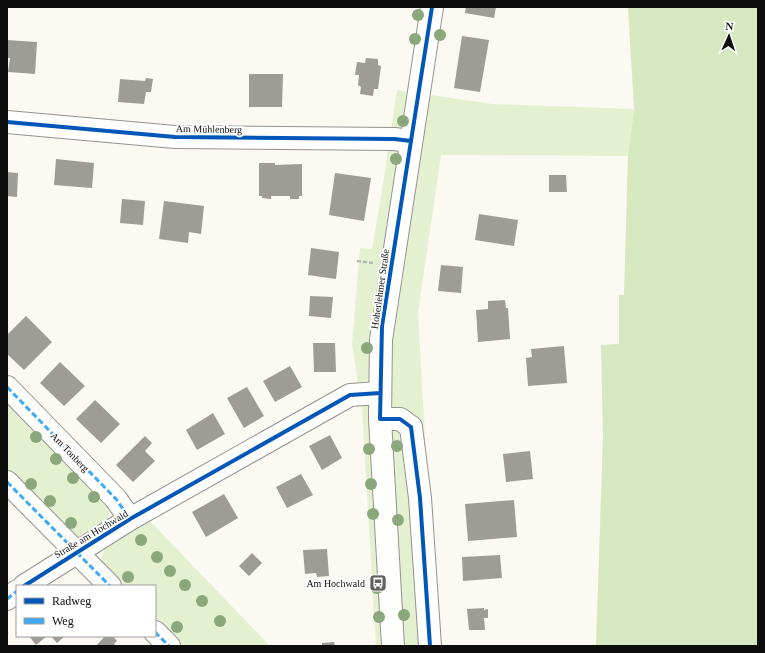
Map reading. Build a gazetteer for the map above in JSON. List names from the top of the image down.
{
  "streets": {
    "street": [
      "Am Mühlenberg",
      "Hoherlehmer Straße",
      "Am Tonberg",
      "Straße am Hochwald"
    ]
  },
  "crossings": [
    ["Am Mühlenberg", "Hoherlehmer Straße"],
    ["Hoherlehmer Straße", "Straße am Hochwald"],
    ["Am Tonberg", "Straße am Hochwald"]
  ],
  "places": {
    "bus stop": ["Am Hochwald"]
  },
  "legend": ["Radweg", "Weg"],
  "north": "top"
}
